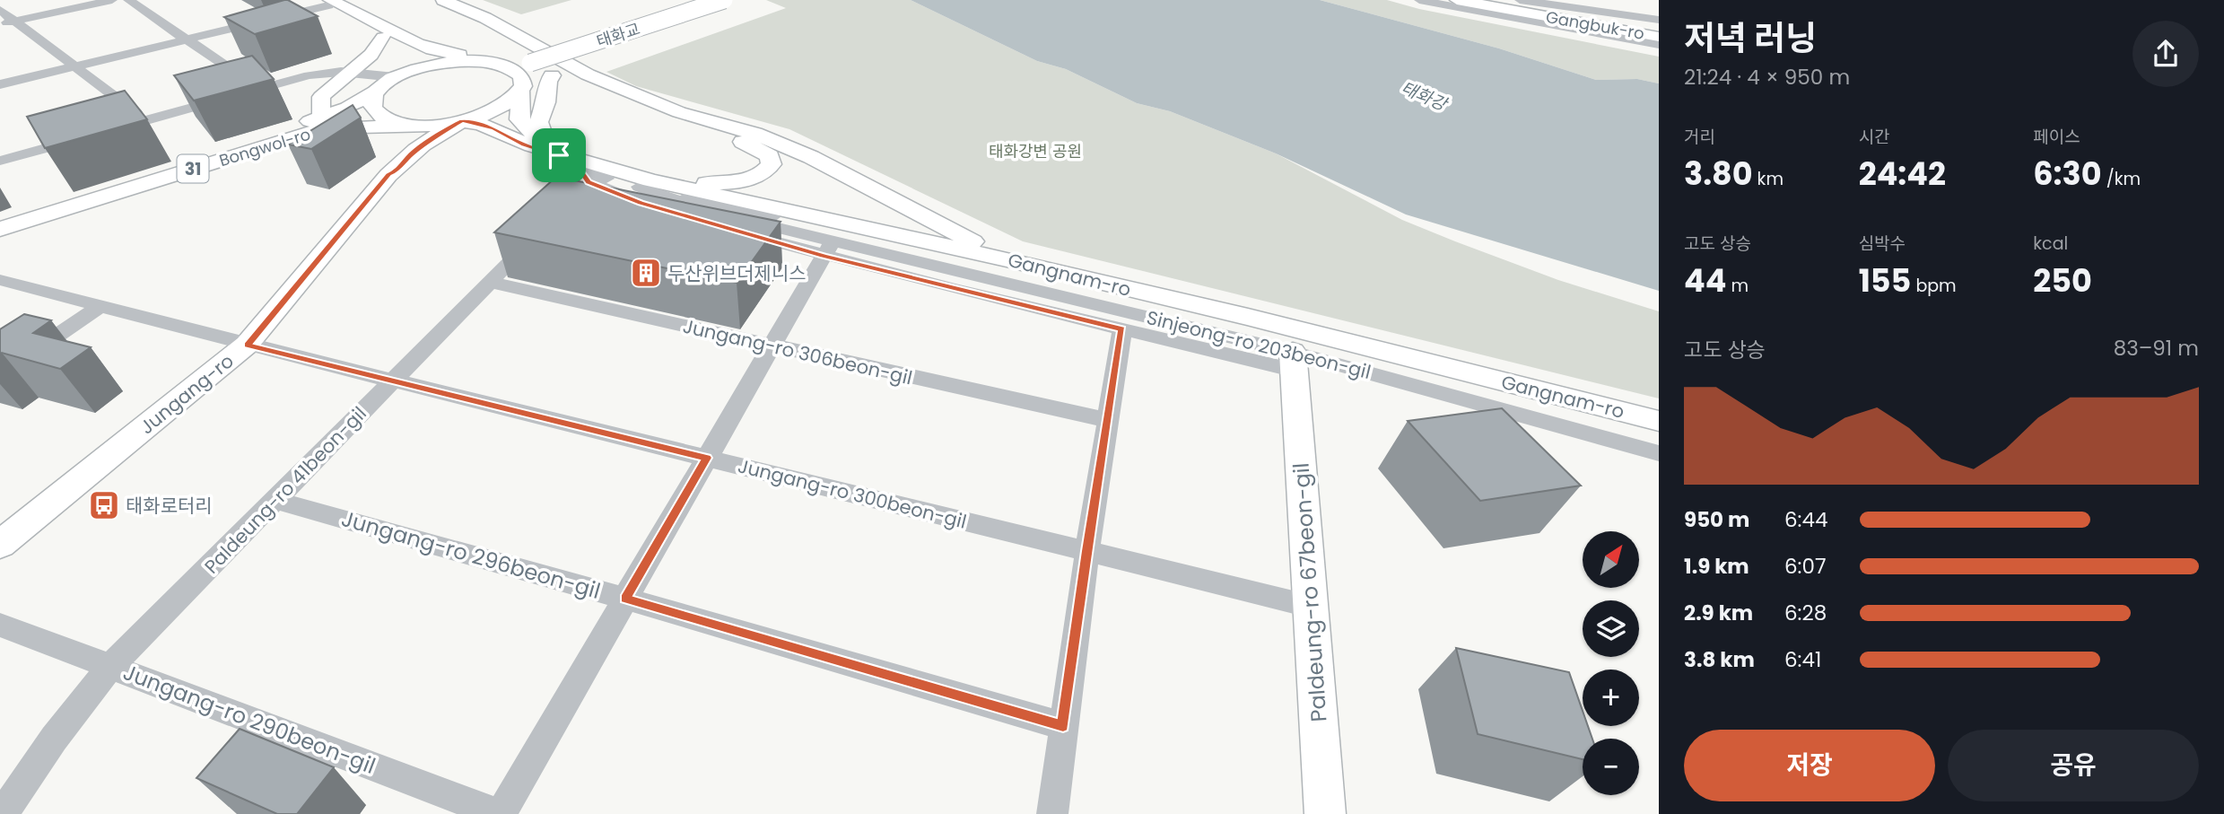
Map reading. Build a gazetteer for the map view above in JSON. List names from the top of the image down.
{
  "streets": {
    "main road": [
      "Gangbuk-ro",
      "태화교",
      "Bongwol-ro",
      "31",
      "Gangnam-ro",
      "Jungang-ro",
      "Paldeung-ro 67beon-gil"
    ],
    "street": [
      "Sinjeong-ro 203beon-gil",
      "Jungang-ro 306beon-gil",
      "Paldeung-ro 41beon-gil",
      "Jungang-ro 300beon-gil",
      "Jungang-ro 296beon-gil",
      "Jungang-ro 290beon-gil"
    ]
  },
  "crossings": [
    ["태화교", "Bongwol-ro"],
    ["Bongwol-ro", "Gangnam-ro"],
    ["Bongwol-ro", "Jungang-ro"],
    ["Gangnam-ro", "Sinjeong-ro 203beon-gil"],
    ["Gangnam-ro", "Jungang-ro"],
    ["Sinjeong-ro 203beon-gil", "Paldeung-ro 67beon-gil"],
    ["Jungang-ro 306beon-gil", "Paldeung-ro 41beon-gil"],
    ["Jungang-ro", "Jungang-ro 300beon-gil"],
    ["Paldeung-ro 41beon-gil", "Jungang-ro 300beon-gil"],
    ["Paldeung-ro 41beon-gil", "Jungang-ro 296beon-gil"],
    ["Paldeung-ro 41beon-gil", "Jungang-ro 290beon-gil"],
    ["Jungang-ro 300beon-gil", "Paldeung-ro 67beon-gil"]
  ],
  "water": ["태화강"],
  "parks": ["태화강변 공원"],
  "places": {
    "building": ["두산위브더제니스"],
    "bus stop": ["태화로터리"]
  },
  "north": "top right",
  "page": {
    "heading": ["저녁 러닝", "21:24 · 4 × 950 m"],
    "stats": [
      ["거리", "3.80 km"],
      ["시간", "24:42"],
      ["페이스", "6:30 /km"],
      ["고도 상승", "44 m"],
      ["심박수", "155 bpm"],
      ["kcal", "250"]
    ],
    "chart": ["고도 상승", "83–91 m"],
    "list": [
      {
        "name": "950 m",
        "note": "6:44"
      },
      {
        "name": "1.9 km",
        "note": "6:07"
      },
      {
        "name": "2.9 km",
        "note": "6:28"
      },
      {
        "name": "3.8 km",
        "note": "6:41"
      }
    ],
    "map_buttons": ["+", "−"],
    "buttons": ["저장", "공유"]
  }
}
